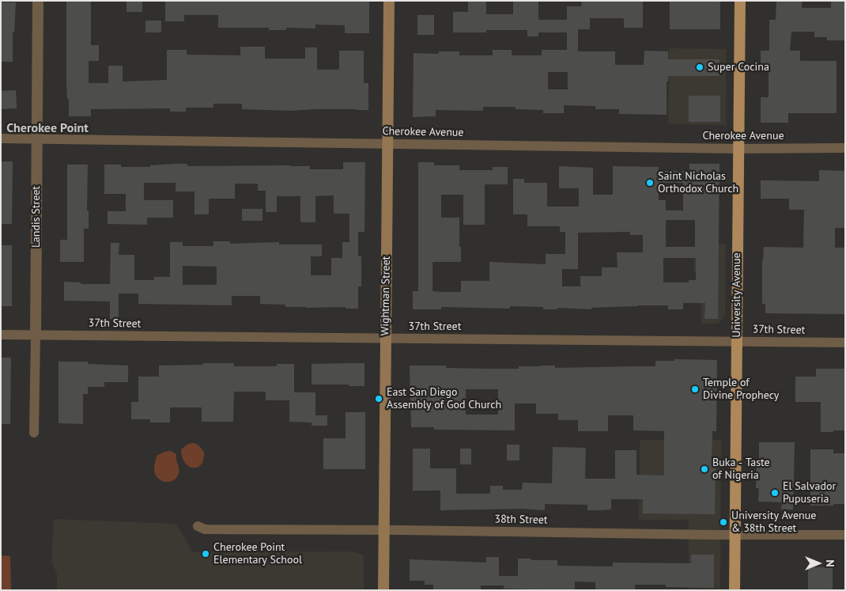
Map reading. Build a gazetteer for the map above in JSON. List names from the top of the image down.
{
  "streets": {
    "main road": ["University Avenue", "Wightman Street"],
    "street": [
      "Cherokee Avenue",
      "Landis Street",
      "37th Street",
      "38th Street"
    ]
  },
  "crossings": [
    ["Cherokee Avenue", "Landis Street"],
    ["Cherokee Avenue", "University Avenue"],
    ["Cherokee Avenue", "Wightman Street"],
    ["Landis Street", "37th Street"],
    ["University Avenue", "37th Street"],
    ["University Avenue", "38th Street"],
    ["Wightman Street", "37th Street"],
    ["Wightman Street", "38th Street"]
  ],
  "districts": ["Cherokee Point"],
  "places": [
    "Super Cocina",
    "Saint Nicholas Orthodox Church",
    "Temple of Divine Prophecy",
    "East San Diego Assembly of God Church",
    "Buka - Taste of Nigeria",
    "El Salvador Pupuseria",
    "University Avenue & 38th Street",
    "Cherokee Point Elementary School"
  ],
  "north": "right"
}
